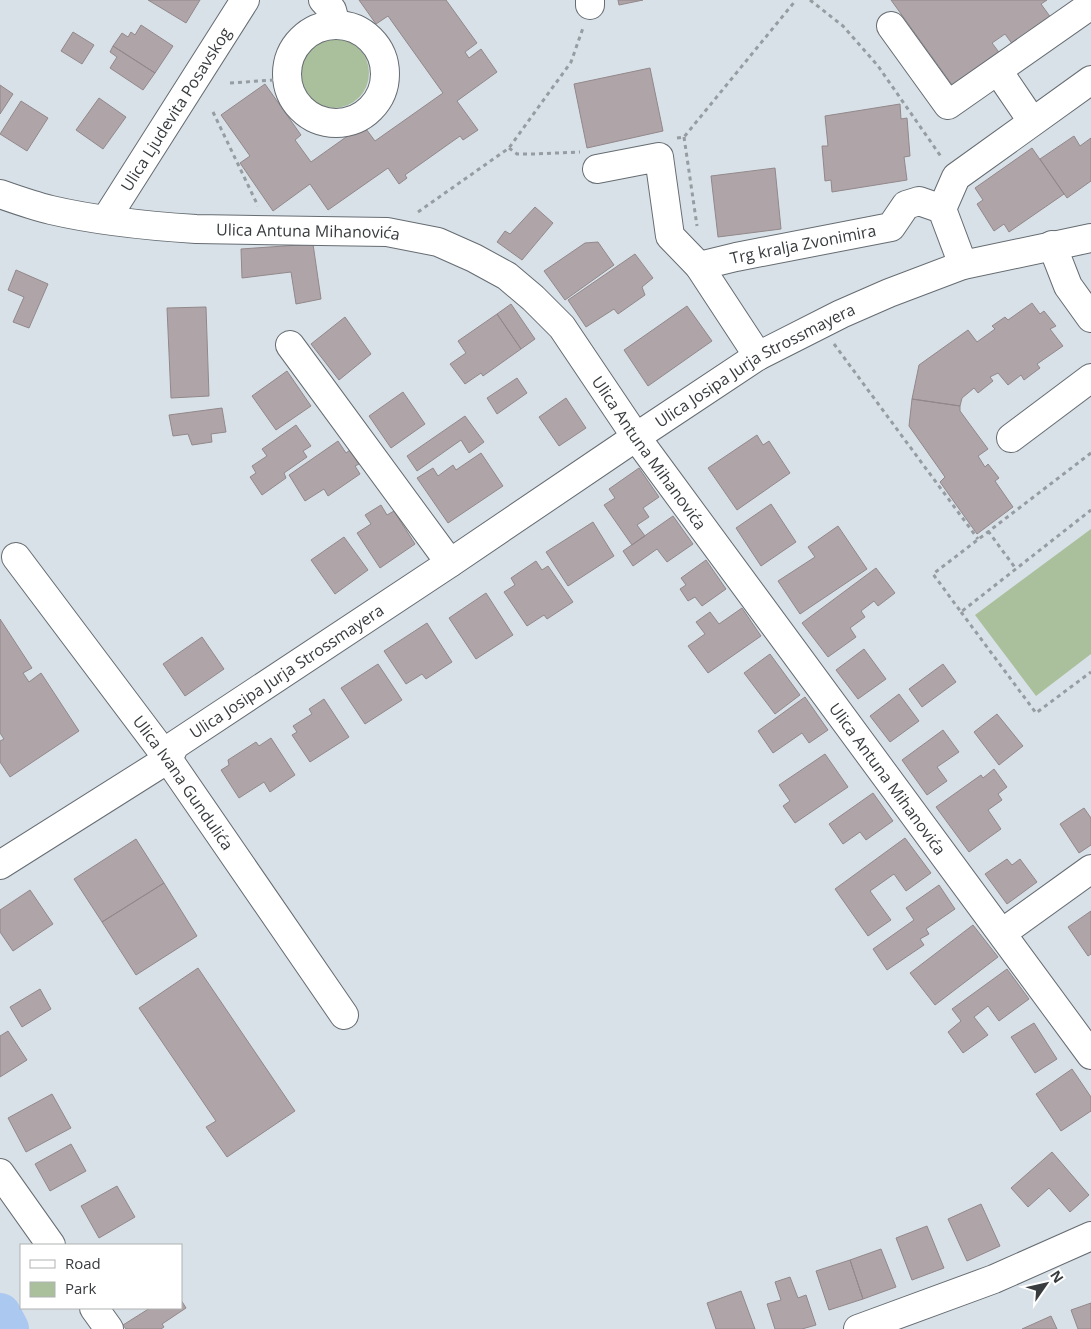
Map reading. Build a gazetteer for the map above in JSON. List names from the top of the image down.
{
  "streets": {
    "street": [
      "Ulica Ljudevita Posavskog",
      "Ulica Antuna Mihanovića",
      "Trg kralja Zvonimira",
      "Ulica Josipa Jurja Strossmayera",
      "Ulica Ivana Gundulića"
    ]
  },
  "crossings": [
    ["Ulica Ljudevita Posavskog", "Ulica Antuna Mihanovića"],
    ["Ulica Antuna Mihanovića", "Ulica Josipa Jurja Strossmayera"],
    ["Ulica Josipa Jurja Strossmayera", "Ulica Ivana Gundulića"]
  ],
  "legend": ["Road", "Park"],
  "north": "top right"
}
